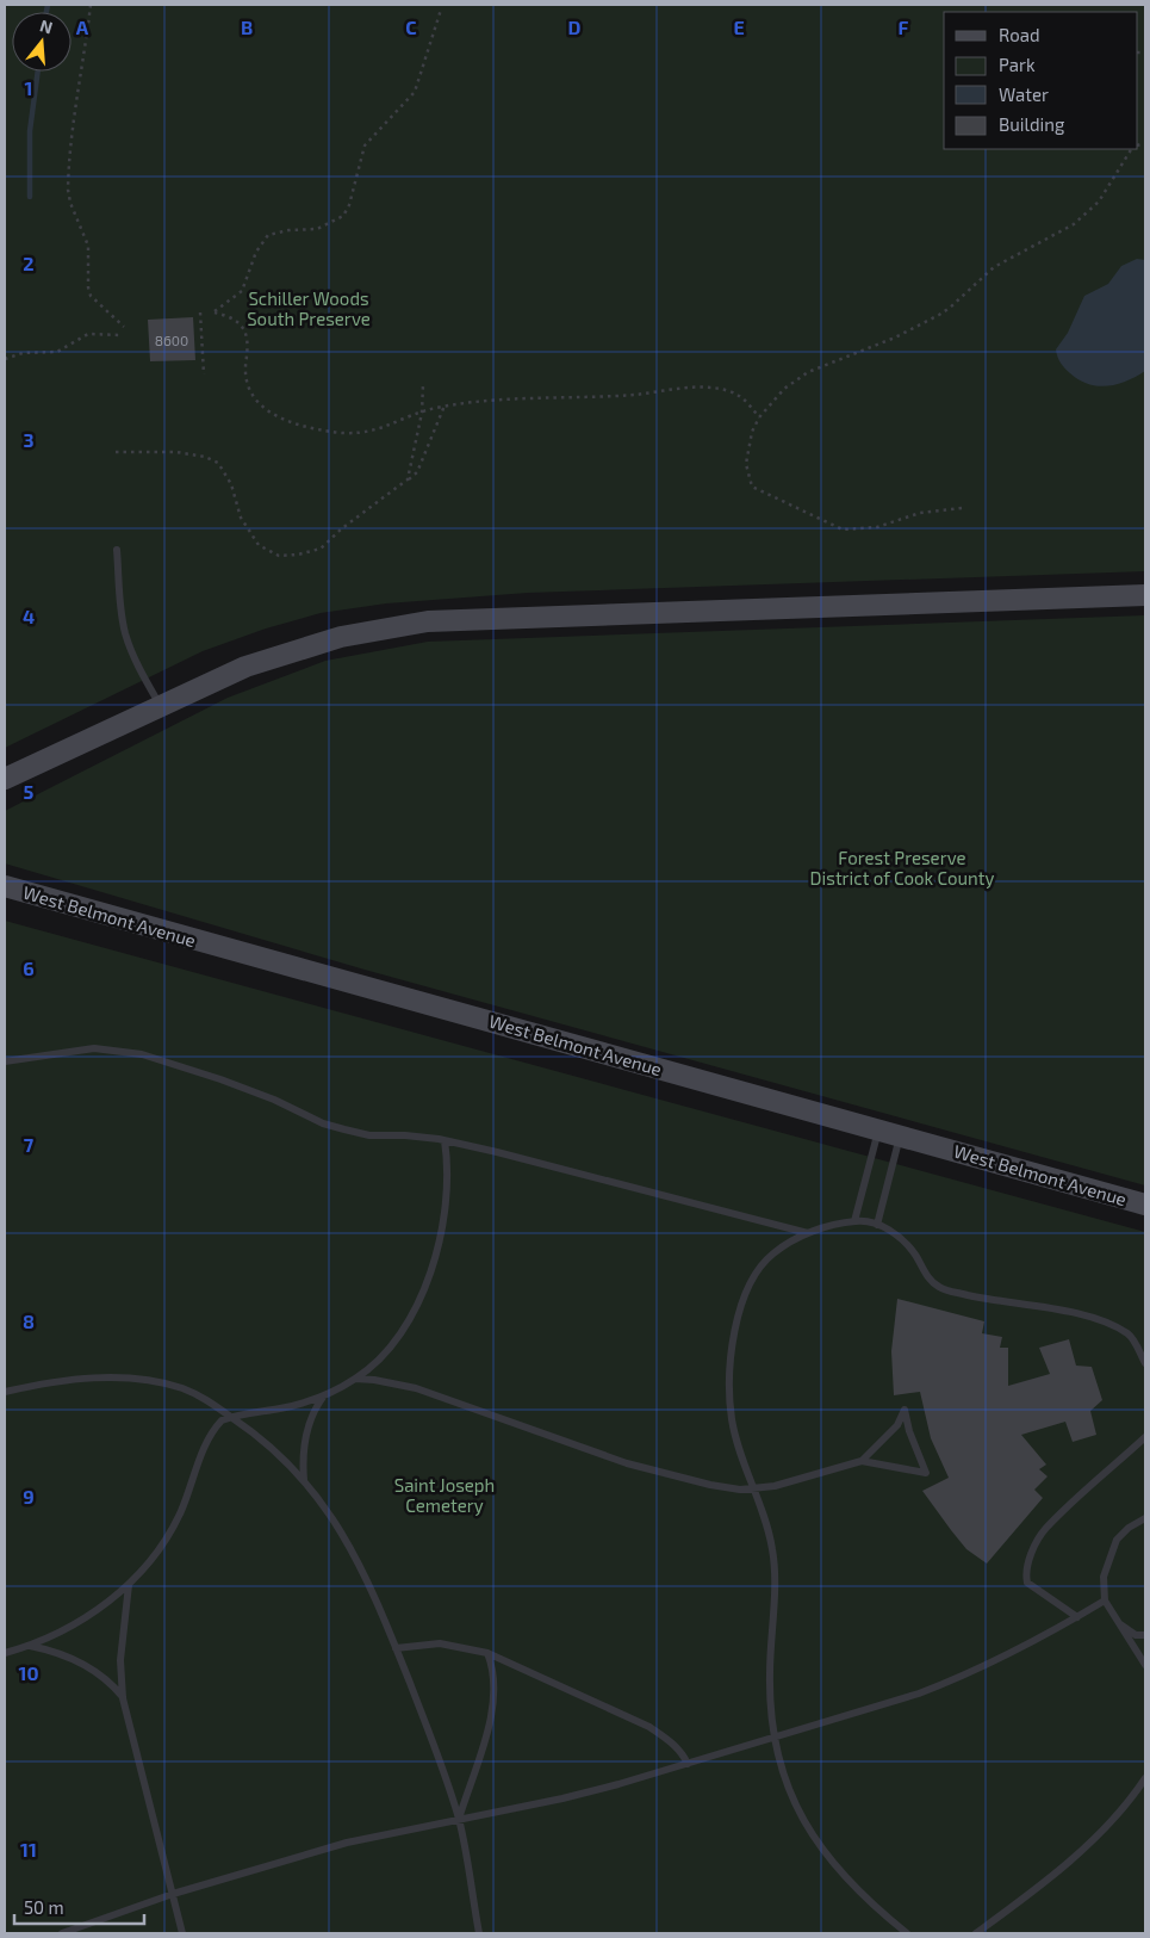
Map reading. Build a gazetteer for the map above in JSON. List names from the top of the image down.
{
  "streets": {
    "main road": ["West Belmont Avenue"]
  },
  "parks": ["Schiller Woods South Preserve", "Forest Preserve District of Cook County", "Saint Joseph Cemetery"],
  "house_numbers": ["8600"],
  "legend": [
    "Road",
    "Park",
    "Water",
    "Building"
  ],
  "scale_bar": "50 m",
  "north": "top",
  "grid": {
    "columns": [
      "A",
      "B",
      "C",
      "D",
      "E",
      "F"
    ],
    "rows": [
      "1",
      "2",
      "3",
      "4",
      "5",
      "6",
      "7",
      "8",
      "9",
      "10",
      "11"
    ]
  }
}
